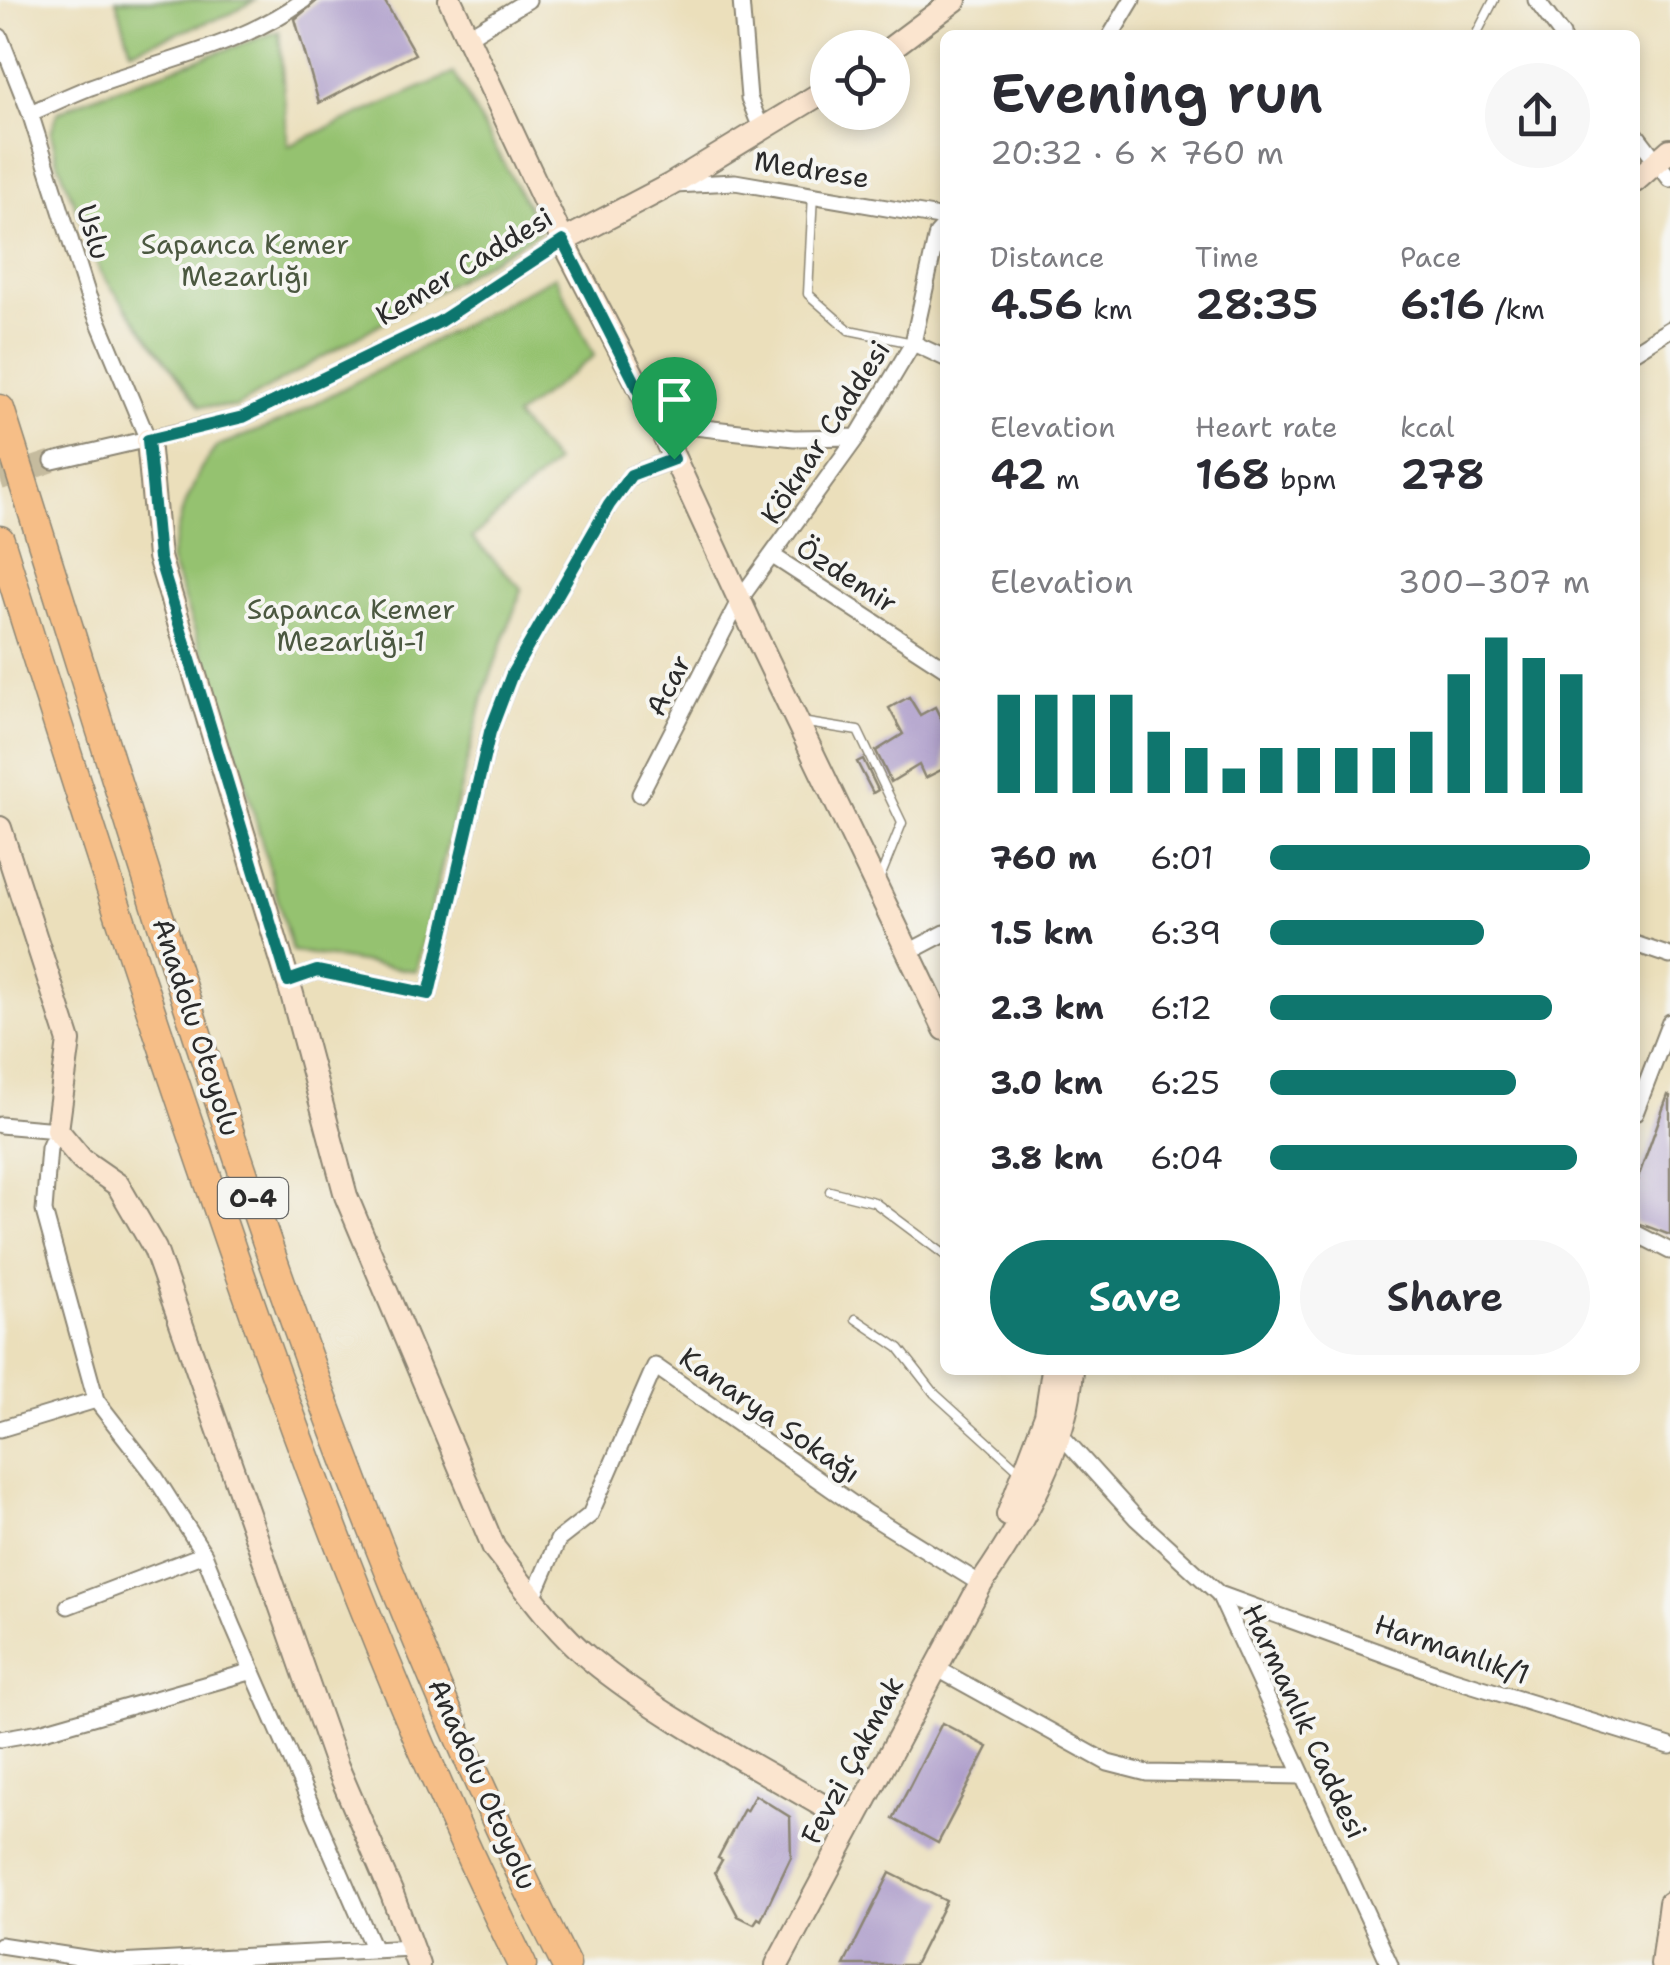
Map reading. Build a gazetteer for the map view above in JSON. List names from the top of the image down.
{
  "streets": {
    "highway": ["Anadolu Otoyolu", "O-4"],
    "main road": ["Kemer Caddesi", "Fevzi Çakmak"],
    "street": [
      "Medrese",
      "Uslu",
      "Köknar Caddesi",
      "Özdemir",
      "Acar",
      "Kanarya Sokağı",
      "Harmanlık/1",
      "Harmanlık Caddesi"
    ]
  },
  "crossings": [
    ["Medrese", "Kemer Caddesi"],
    ["Uslu", "Kemer Caddesi"],
    ["Köknar Caddesi", "Özdemir"],
    ["Köknar Caddesi", "Acar"],
    ["Kanarya Sokağı", "Fevzi Çakmak"],
    ["Harmanlık/1", "Harmanlık Caddesi"]
  ],
  "parks": ["Sapanca Kemer Mezarlığı", "Sapanca Kemer Mezarlığı-1"],
  "page": {
    "heading": ["Evening run", "20:32 · 6 × 760 m"],
    "stats": [
      ["Distance", "4.56 km"],
      ["Time", "28:35"],
      ["Pace", "6:16 /km"],
      ["Elevation", "42 m"],
      ["Heart rate", "168 bpm"],
      ["kcal", "278"]
    ],
    "chart": ["Elevation", "300–307 m"],
    "list": [
      {
        "name": "760 m",
        "note": "6:01"
      },
      {
        "name": "1.5 km",
        "note": "6:39"
      },
      {
        "name": "2.3 km",
        "note": "6:12"
      },
      {
        "name": "3.0 km",
        "note": "6:25"
      },
      {
        "name": "3.8 km",
        "note": "6:04"
      }
    ],
    "buttons": ["Save", "Share"]
  }
}
